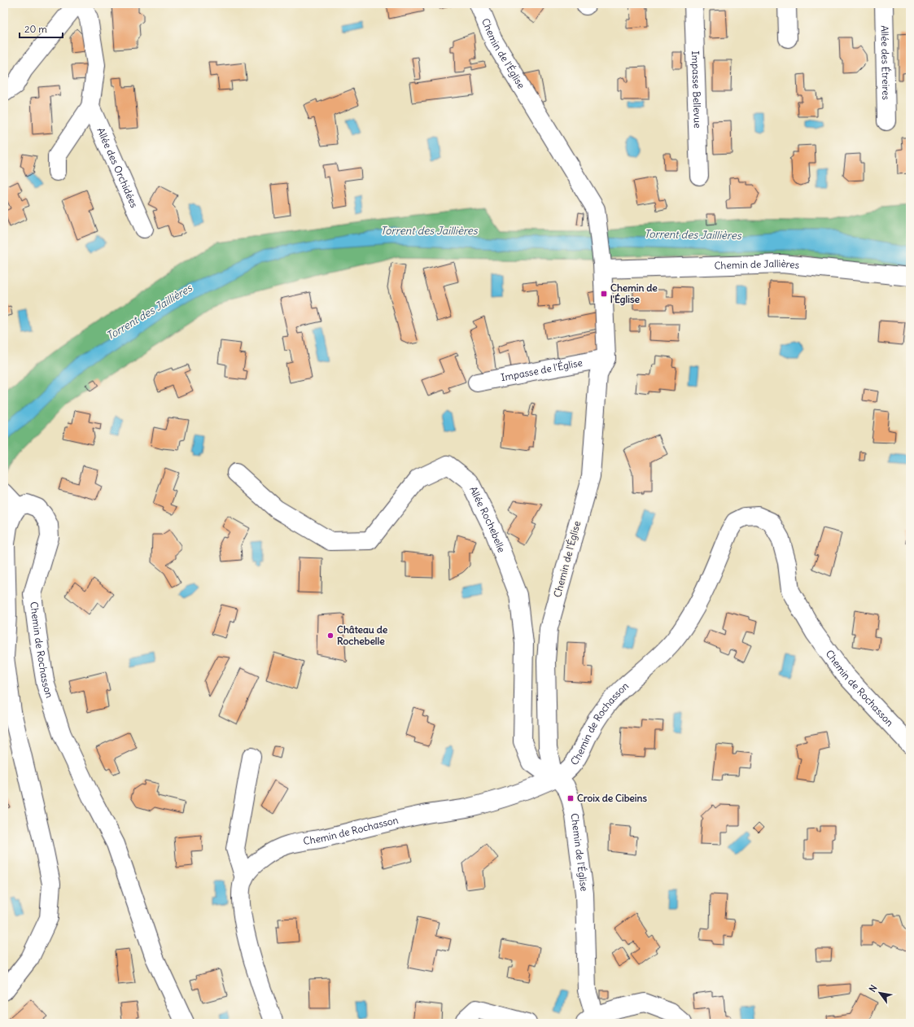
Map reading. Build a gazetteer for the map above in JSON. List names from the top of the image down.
{
  "streets": {
    "street": [
      "Chemin de l'Église",
      "Allée des Étreires",
      "Impasse Bellevue",
      "Allée des Orchidées",
      "Chemin de Jallières",
      "Impasse de l'Église",
      "Allée Rochebelle",
      "Chemin de Rochasson"
    ]
  },
  "crossings": [
    ["Chemin de l'Église", "Chemin de Jallières"],
    ["Chemin de l'Église", "Impasse de l'Église"],
    ["Chemin de l'Église", "Allée Rochebelle"],
    ["Chemin de l'Église", "Chemin de Rochasson"],
    ["Allée Rochebelle", "Chemin de Rochasson"]
  ],
  "water": ["Torrent des Jaillières"],
  "places": {
    "transit": ["Chemin de l'Église", "Croix de Cibeins"],
    "other": ["Château de Rochebelle"]
  },
  "scale_bar": "20 m",
  "north": "top left"
}
